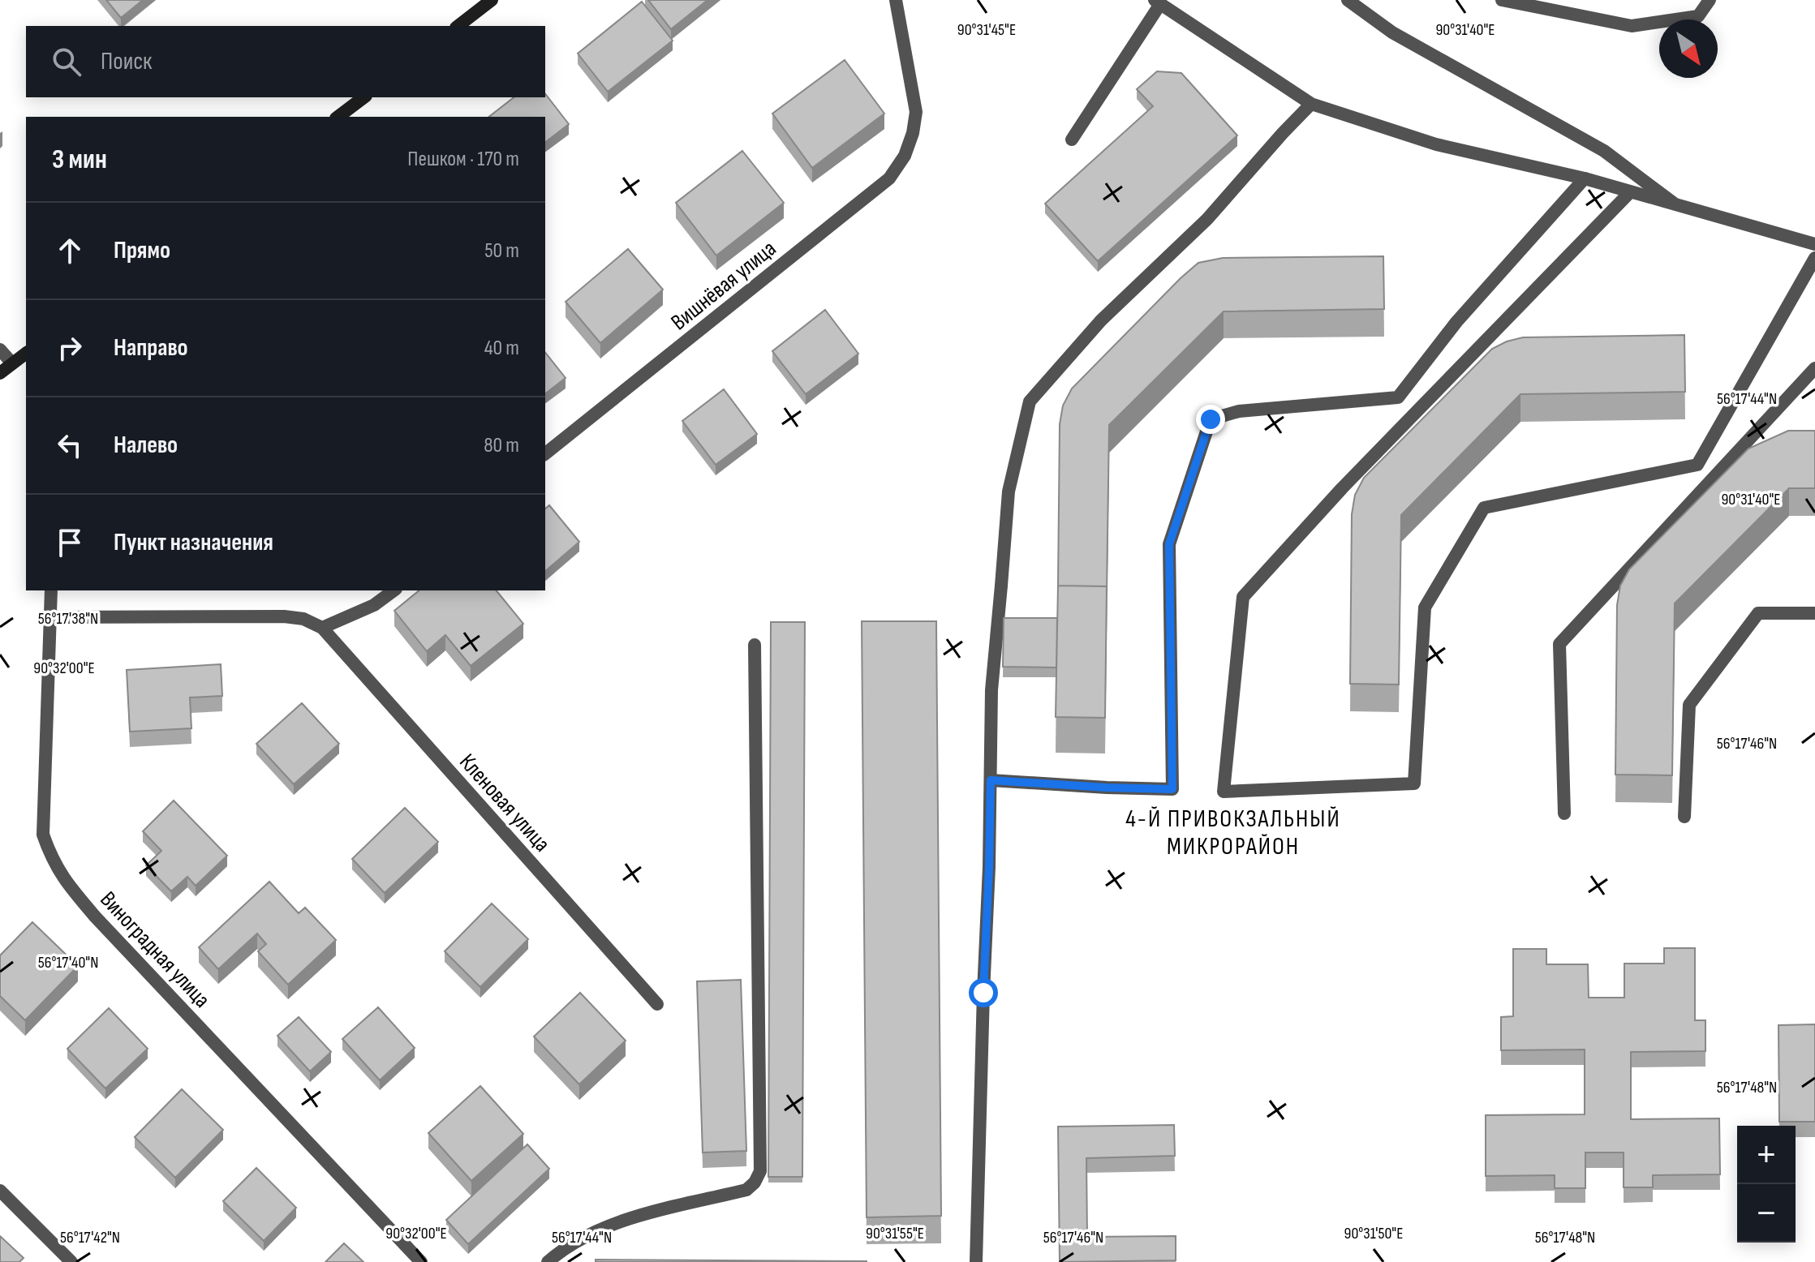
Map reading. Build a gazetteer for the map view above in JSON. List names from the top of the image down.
{
  "streets": {
    "street": ["Вишнёвая улица", "Кленовая улица", "Виноградная улица"]
  },
  "districts": ["4-Й ПРИВОКЗАЛЬНЫЙ МИКРОРАЙОН"],
  "north": "bottom right",
  "page": {
    "search": "Поиск",
    "heading": ["3 мин", "Пешком · 170 m"],
    "list": [
      ["Прямо", "50 m"],
      ["Направо", "40 m"],
      ["Налево", "80 m"],
      "Пункт назначения"
    ],
    "map_buttons": ["+", "−"]
  },
  "coordinates": [
    "90°31'45\"E",
    "90°31'40\"E",
    "56°17'44\"N",
    "56°17'38\"N",
    "90°32'00\"E",
    "56°17'46\"N",
    "56°17'40\"N",
    "56°17'48\"N",
    "90°31'55\"E",
    "90°31'50\"E",
    "56°17'42\"N"
  ]
}
